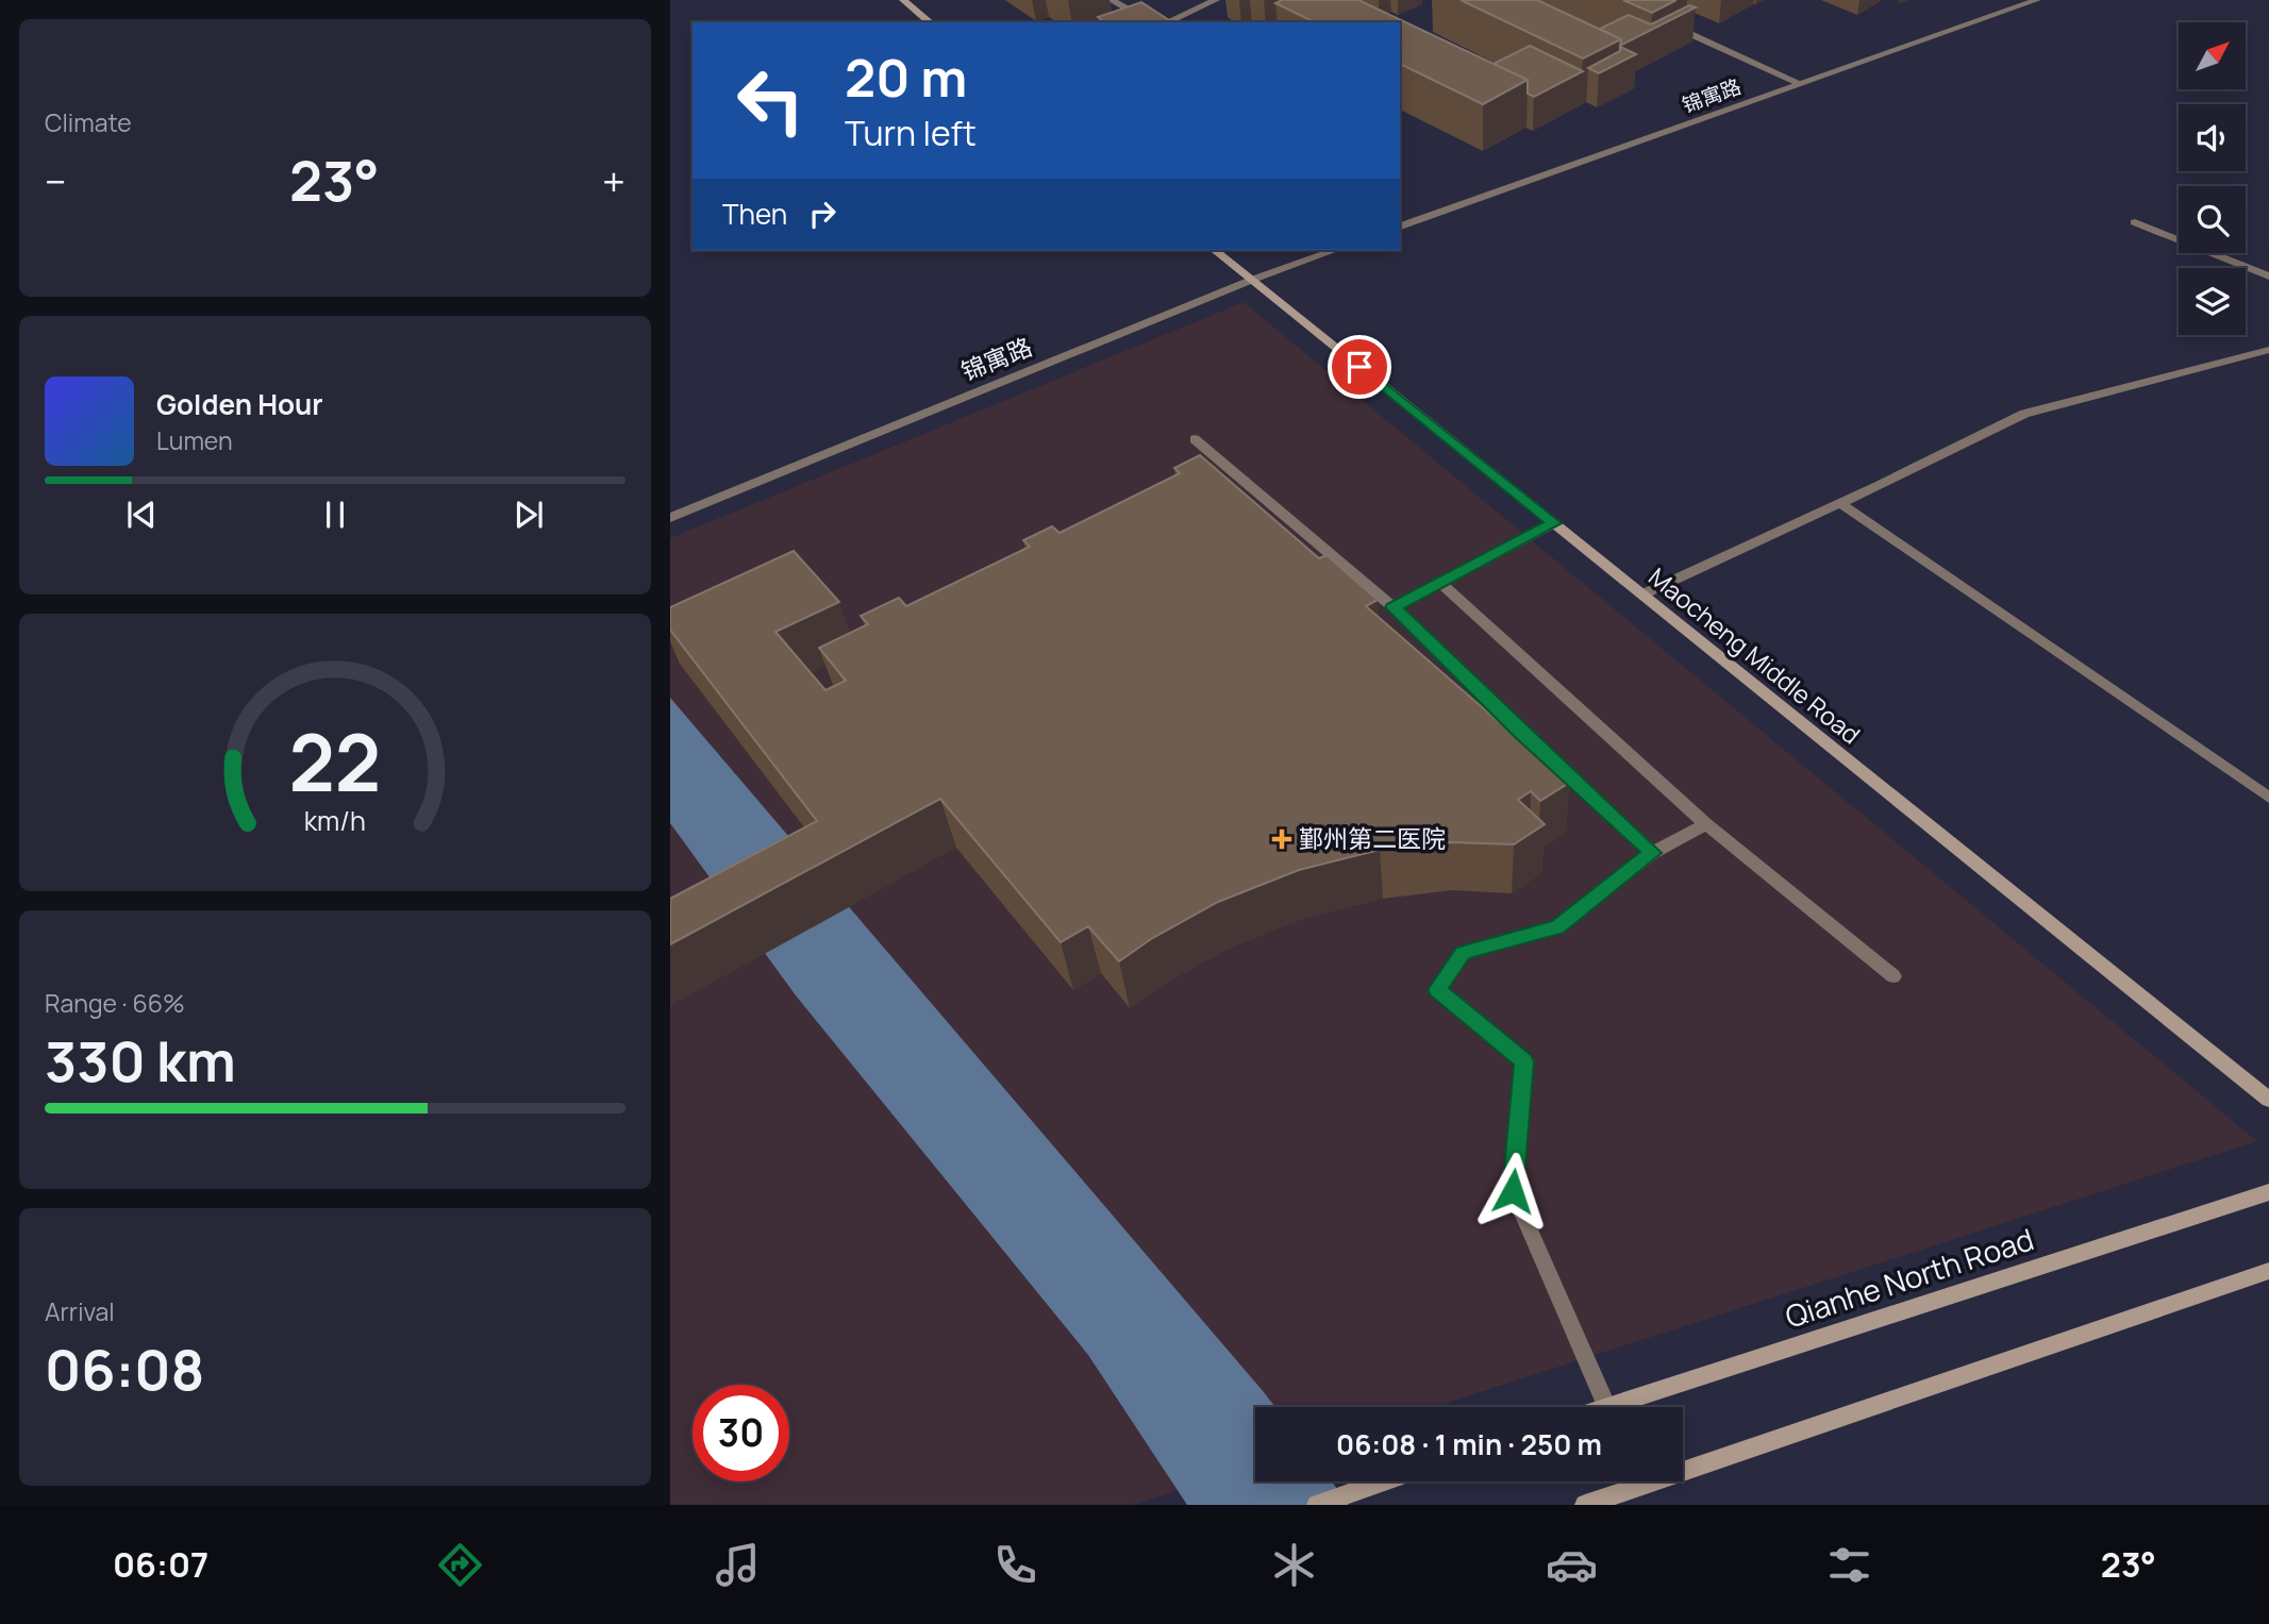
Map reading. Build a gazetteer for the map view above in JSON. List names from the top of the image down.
{
  "streets": {
    "main road": ["Maocheng Middle Road", "Qianhe North Road"],
    "street": ["锦寓路"]
  },
  "crossings": [
    ["锦寓路", "Maocheng Middle Road"]
  ],
  "places": {
    "health": ["鄞州第二医院"]
  },
  "north": "top right",
  "page": {
    "tile": [
      "Climate",
      ["Range · 66%", "330 km"],
      ["Arrival", "06:08"]
    ],
    "turn": ["20 m", "Turn left"],
    "heat": ["−", "23°", "+"],
    "then": "Then",
    "song": ["Golden Hour", "Lumen"],
    "limit": "30",
    "trip": "06:08 · 1 min · 250 m",
    "tabs": ["06:07", "23°"],
    "gauge": ["22", "km/h"]
  }
}
